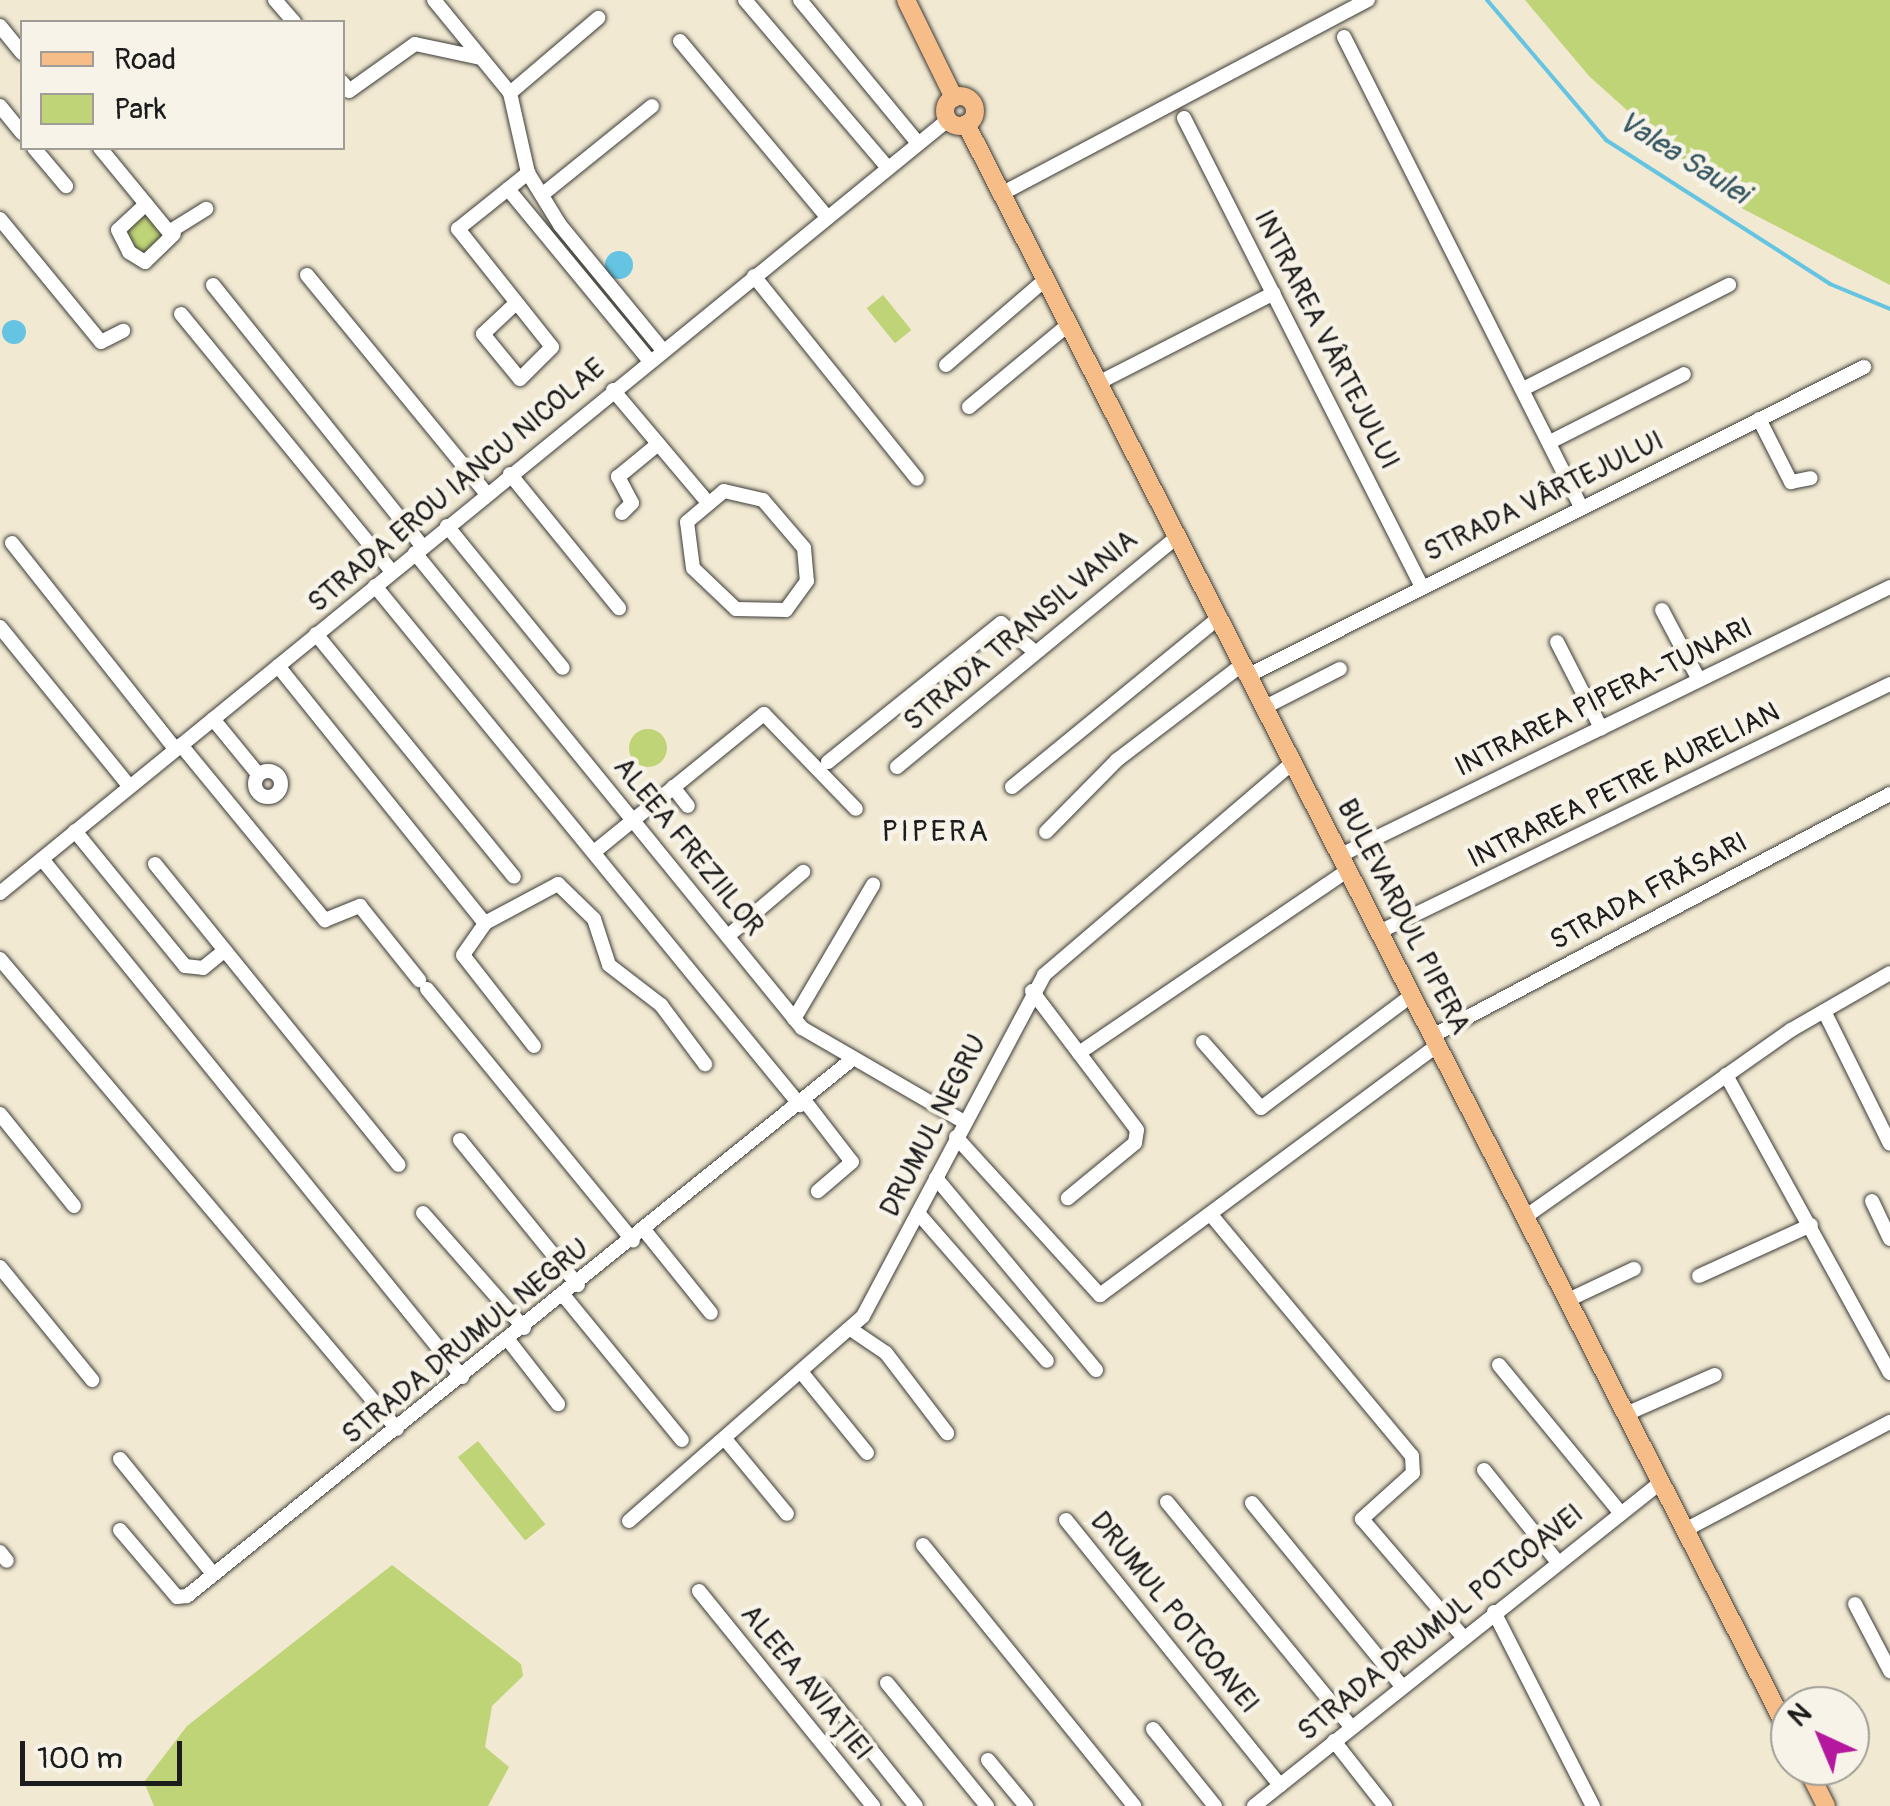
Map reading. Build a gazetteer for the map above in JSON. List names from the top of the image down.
{
  "streets": {
    "main road": ["BULEVARDUL PIPERA"],
    "street": [
      "INTRAREA VÂRTEJULUI",
      "STRADA EROU IANCU NICOLAE",
      "STRADA VÂRTEJULUI",
      "STRADA TRANSILVANIA",
      "INTRAREA PIPERA-TUNARI",
      "INTRAREA PETRE AURELIAN",
      "ALEEA FREZIILOR",
      "STRADA FRĂSARI",
      "DRUMUL NEGRU",
      "STRADA DRUMUL NEGRU",
      "DRUMUL POTCOAVEI",
      "STRADA DRUMUL POTCOAVEI",
      "ALEEA AVIAȚIEI"
    ]
  },
  "crossings": [
    ["INTRAREA VÂRTEJULUI", "STRADA VÂRTEJULUI"],
    ["STRADA EROU IANCU NICOLAE", "ALEEA FREZIILOR"],
    ["STRADA EROU IANCU NICOLAE", "BULEVARDUL PIPERA"],
    ["STRADA VÂRTEJULUI", "BULEVARDUL PIPERA"],
    ["STRADA TRANSILVANIA", "BULEVARDUL PIPERA"],
    ["INTRAREA PIPERA-TUNARI", "BULEVARDUL PIPERA"],
    ["INTRAREA PETRE AURELIAN", "BULEVARDUL PIPERA"],
    ["ALEEA FREZIILOR", "DRUMUL NEGRU"],
    ["ALEEA FREZIILOR", "STRADA DRUMUL NEGRU"],
    ["STRADA FRĂSARI", "BULEVARDUL PIPERA"],
    ["STRADA FRĂSARI", "DRUMUL NEGRU"],
    ["BULEVARDUL PIPERA", "DRUMUL NEGRU"],
    ["BULEVARDUL PIPERA", "STRADA DRUMUL POTCOAVEI"],
    ["DRUMUL POTCOAVEI", "STRADA DRUMUL POTCOAVEI"]
  ],
  "districts": ["PIPERA"],
  "water": ["Valea Saulei"],
  "legend": ["Road", "Park"],
  "scale_bar": "100 m",
  "north": "top left"
}
